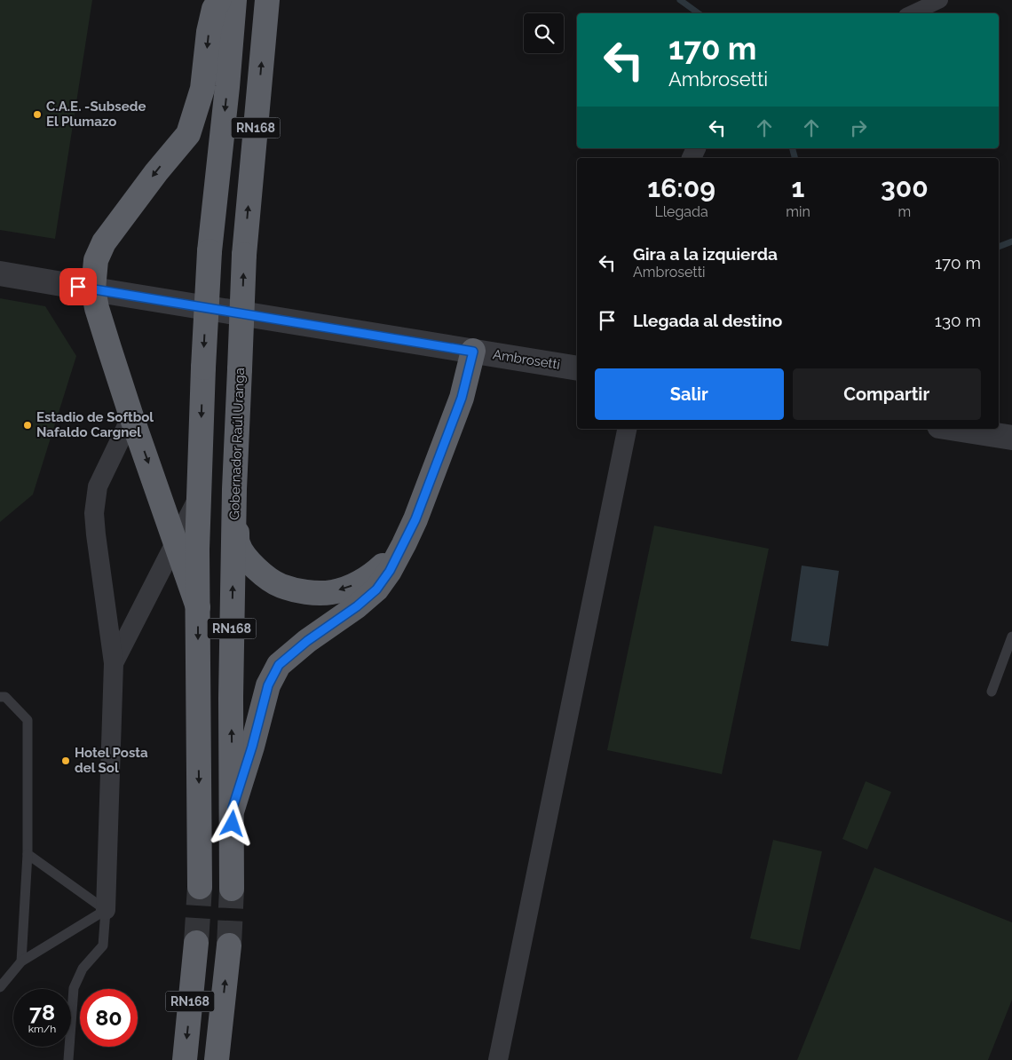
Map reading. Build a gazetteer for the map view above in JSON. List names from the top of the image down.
{
  "streets": {
    "highway": ["RN168", "Gobernador Raúl Uranga"],
    "street": ["Ambrosetti"]
  },
  "places": ["C.A.E. -Subsede El Plumazo", "Estadio de Softbol Nafaldo Cargnel", "Hotel Posta del Sol"],
  "page": {
    "turn": ["170 m", "Ambrosetti"],
    "eta": [
      "16:09",
      "Llegada",
      "1",
      "min",
      "300",
      "m"
    ],
    "list": [
      {
        "name": "Gira a la izquierda",
        "note": "Ambrosetti",
        "value": "170 m"
      },
      {
        "name": "Llegada al destino",
        "value": "130 m"
      }
    ],
    "buttons": ["Salir", "Compartir"],
    "speed": "78 km/h",
    "limit": "80"
  }
}
